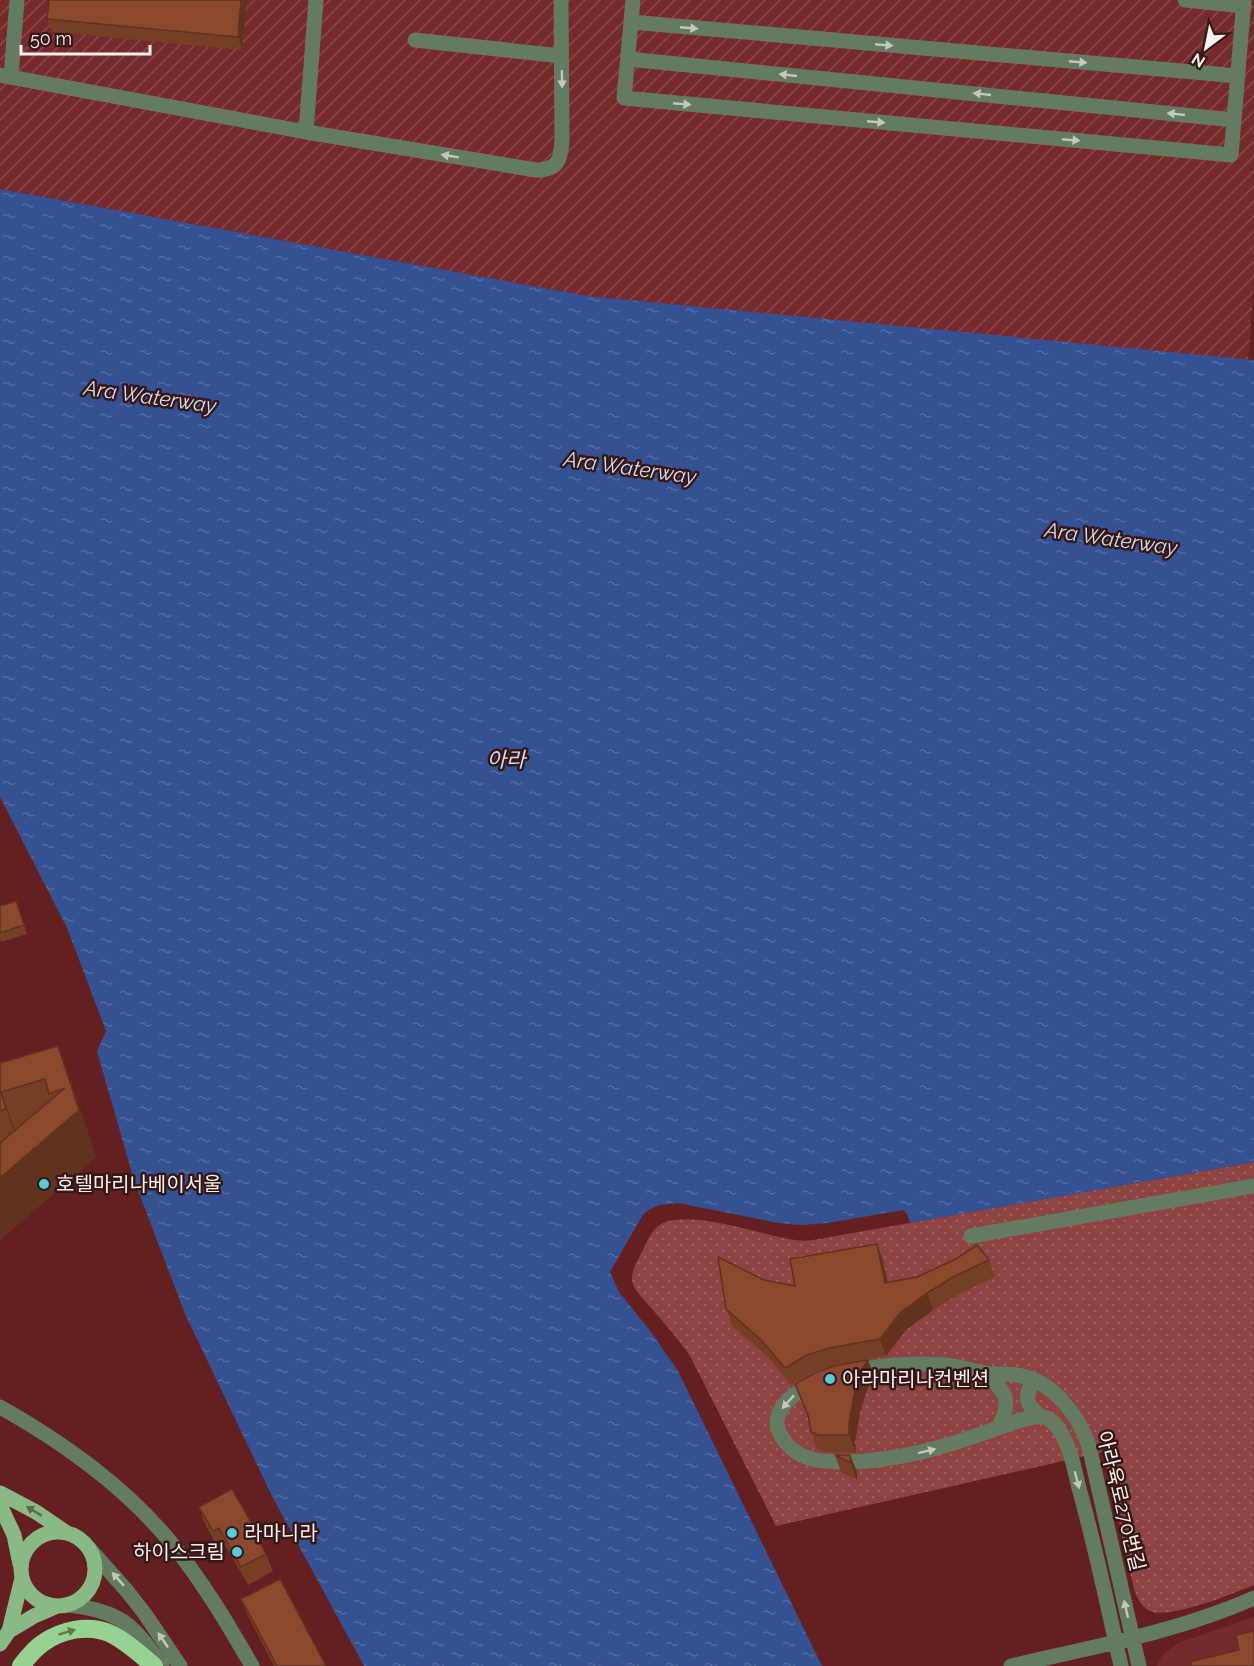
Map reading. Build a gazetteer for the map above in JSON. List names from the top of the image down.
{
  "streets": {
    "street": ["아라육로270번길"]
  },
  "water": ["Ara Waterway", "아라"],
  "places": [
    "호텔마리나베이서울",
    "아라마리나컨벤션",
    "라마니라",
    "하이스크림"
  ],
  "scale_bar": "50 m",
  "north": "bottom left"
}
